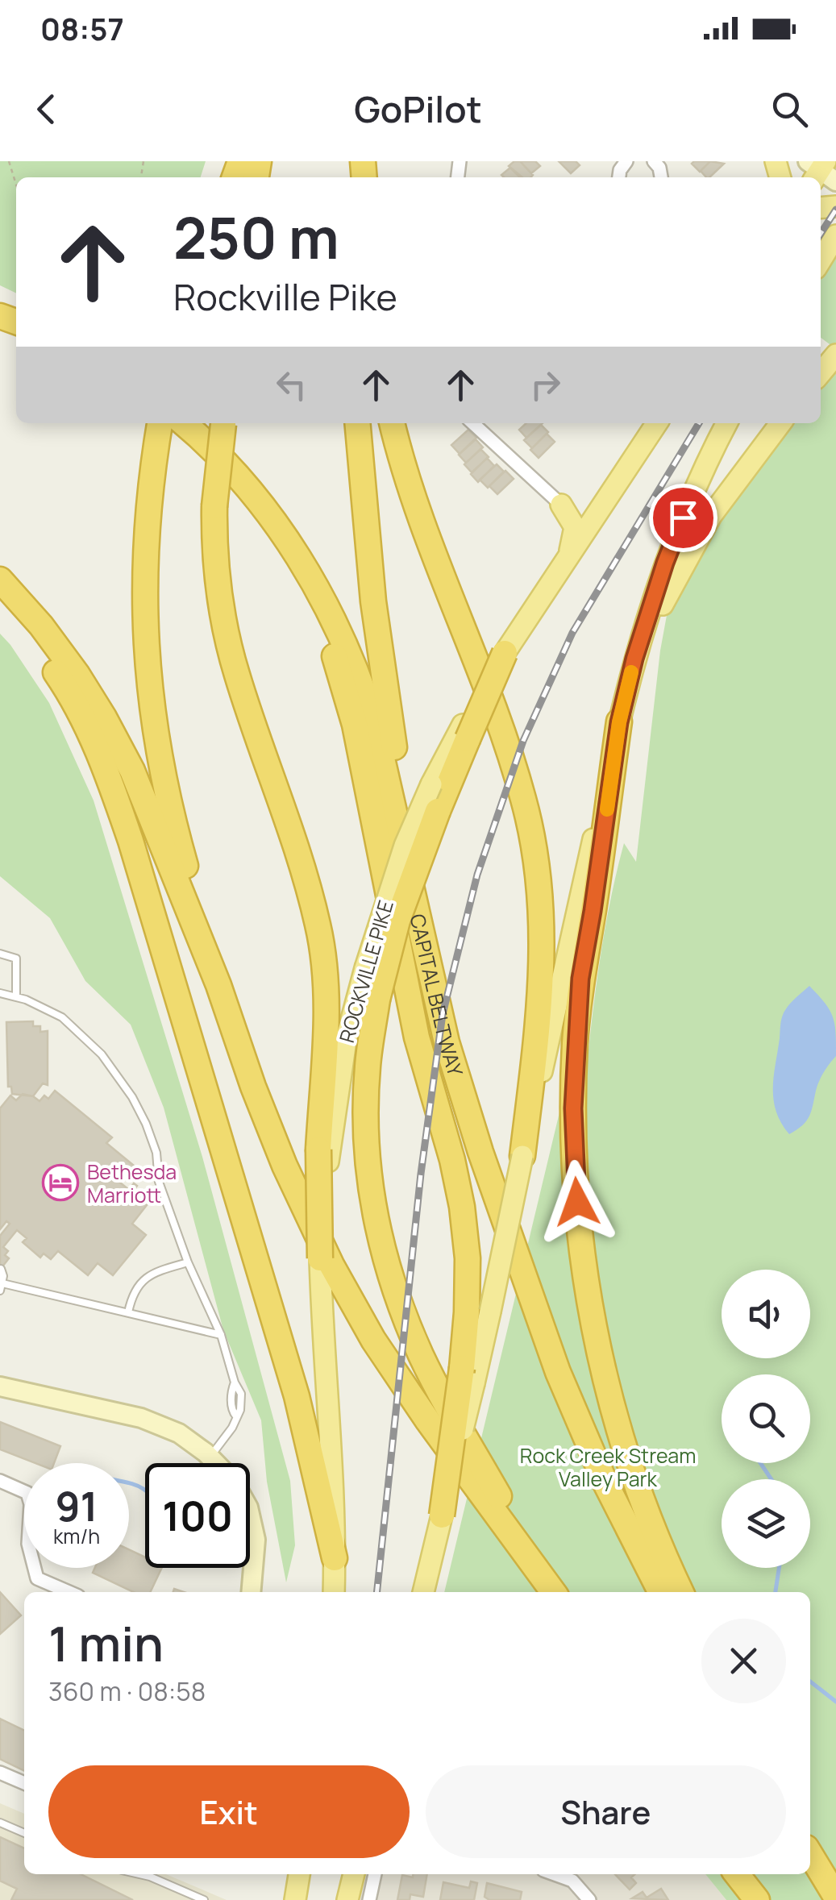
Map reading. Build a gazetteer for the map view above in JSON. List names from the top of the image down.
{
  "streets": {
    "highway": ["CAPITAL BELTWAY"],
    "main road": ["ROCKVILLE PIKE"]
  },
  "parks": ["Rock Creek Stream Valley Park"],
  "places": {
    "hotel": ["Bethesda Marriott"]
  },
  "page": {
    "status": "08:57",
    "header": "GoPilot",
    "turn": ["250 m", "Rockville Pike"],
    "speed": "91 km/h",
    "limit": "100",
    "heading": ["1 min", "360 m · 08:58"],
    "buttons": ["Exit", "Share"]
  }
}
